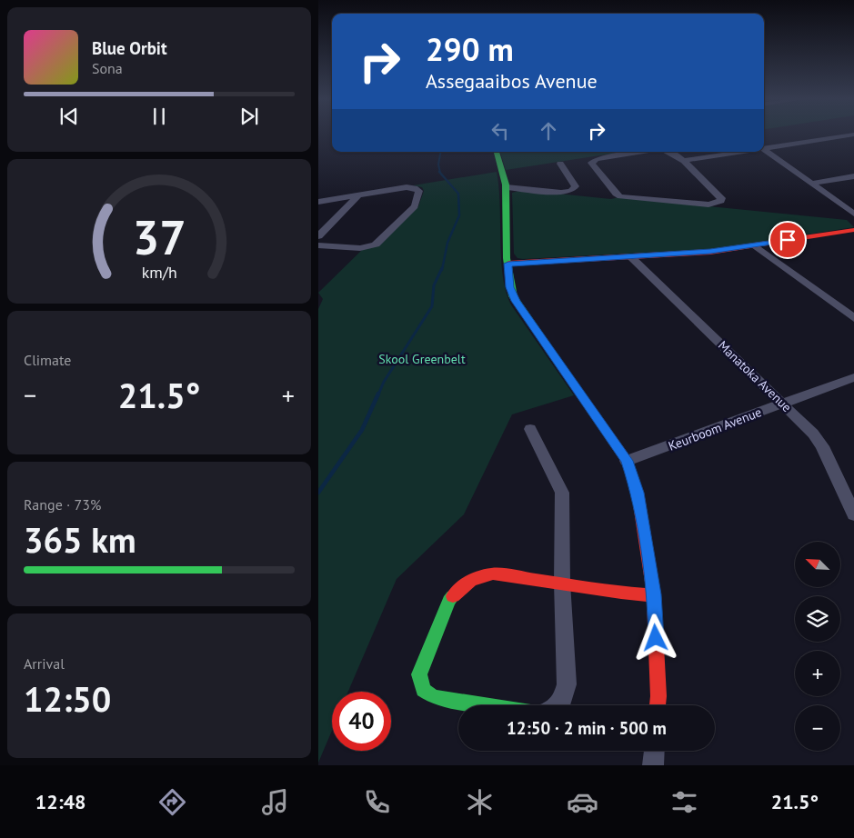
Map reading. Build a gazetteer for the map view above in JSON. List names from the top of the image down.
{
  "streets": {
    "street": ["Manatoka Avenue", "Keurboom Avenue"]
  },
  "crossings": [
    ["Manatoka Avenue", "Keurboom Avenue"]
  ],
  "parks": ["Skool Greenbelt"],
  "north": "top left",
  "page": {
    "turn": ["290 m", "Assegaaibos Avenue"],
    "song": ["Blue Orbit", "Sona"],
    "tile": [
      "Climate",
      ["Range · 73%", "365 km"],
      ["Arrival", "12:50"]
    ],
    "heat": ["−", "21.5°", "+"],
    "map_buttons": ["+", "−"],
    "limit": "40",
    "trip": "12:50 · 2 min · 500 m",
    "tabs": ["12:48", "21.5°"],
    "gauge": ["37", "km/h"]
  }
}
